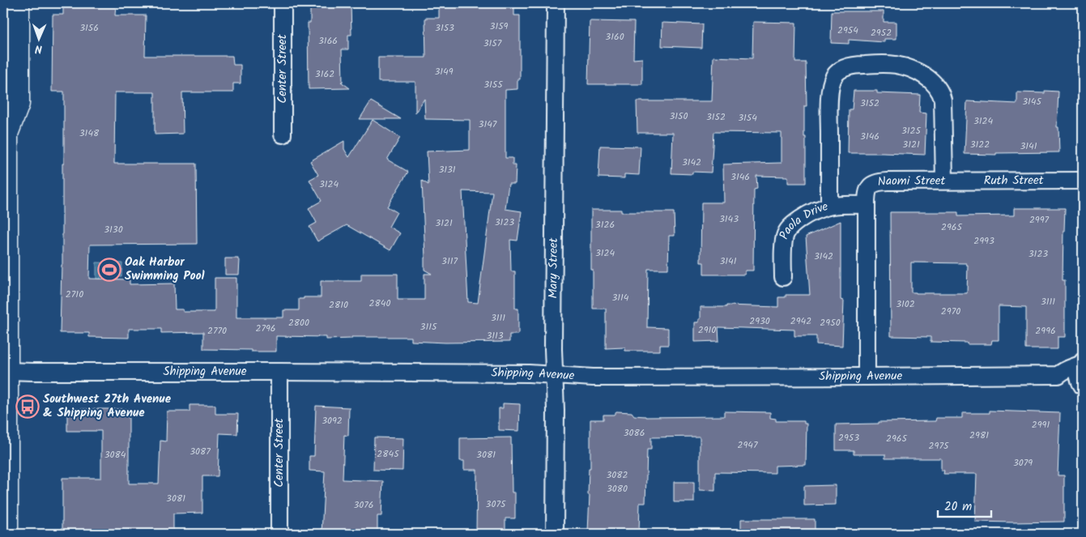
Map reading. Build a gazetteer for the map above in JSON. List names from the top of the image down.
{
  "streets": {
    "street": [
      "Center Street",
      "Naomi Street",
      "Ruth Street",
      "Paola Drive",
      "Mary Street",
      "Shipping Avenue"
    ]
  },
  "crossings": [
    ["Center Street", "Shipping Avenue"],
    ["Naomi Street", "Ruth Street"],
    ["Naomi Street", "Paola Drive"],
    ["Naomi Street", "Shipping Avenue"],
    ["Mary Street", "Shipping Avenue"]
  ],
  "places": {
    "sports": ["Oak Harbor Swimming Pool"],
    "bus stop": ["Southwest 27th Avenue & Shipping Avenue"]
  },
  "house_numbers": [
    "3159",
    "3156",
    "3153",
    "2954",
    "2952",
    "3160",
    "3166",
    "3157",
    "3149",
    "3162",
    "3155",
    "3145",
    "3152",
    "3150",
    "3152",
    "3154",
    "3124",
    "3147",
    "3125",
    "3148",
    "3146",
    "3121",
    "3122",
    "3141",
    "3142",
    "3131",
    "3146",
    "3124",
    "3143",
    "2997",
    "3123",
    "3121",
    "3126",
    "2965",
    "3130",
    "2993",
    "3124",
    "3123",
    "3142",
    "3117",
    "3141",
    "2710",
    "3114",
    "3111",
    "2840",
    "3102",
    "2810",
    "2970",
    "3111",
    "2930",
    "2942",
    "2800",
    "2950",
    "3115",
    "2796",
    "2910",
    "2770",
    "2996",
    "3113",
    "3092",
    "2991",
    "3086",
    "2981",
    "2953",
    "2965",
    "2947",
    "2975",
    "3087",
    "2845",
    "3084",
    "3081",
    "3079",
    "3082",
    "3080",
    "3081",
    "3075",
    "3076"
  ],
  "scale_bar": "20 m",
  "north": "bottom"
}
